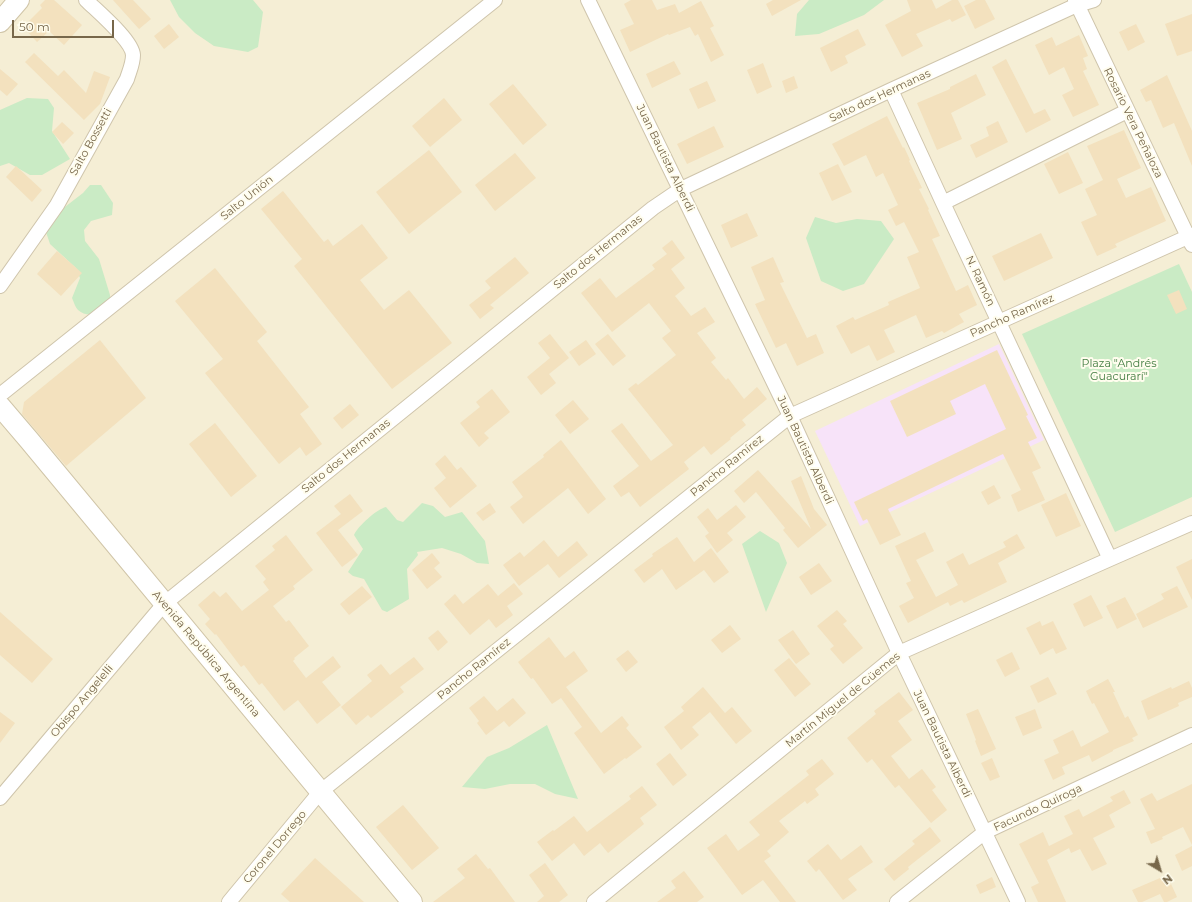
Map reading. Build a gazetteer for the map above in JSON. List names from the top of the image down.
{
  "streets": {
    "main road": ["Avenida República Argentina"],
    "street": [
      "Salto dos Hermanas",
      "Rosario Vera Peñaloza",
      "Salto Bossetti",
      "Juan Bautista Alberdi",
      "Salto Unión",
      "N. Ramón",
      "Pancho Ramírez",
      "Martín Miguel de Güemes",
      "Obispo Angelelli",
      "Facundo Quiroga",
      "Coronel Dorrego"
    ]
  },
  "crossings": [
    ["Salto dos Hermanas", "Rosario Vera Peñaloza"],
    ["Salto dos Hermanas", "Juan Bautista Alberdi"],
    ["Salto dos Hermanas", "N. Ramón"],
    ["Salto dos Hermanas", "Avenida República Argentina"],
    ["Salto dos Hermanas", "Obispo Angelelli"],
    ["Rosario Vera Peñaloza", "Pancho Ramírez"],
    ["Juan Bautista Alberdi", "Pancho Ramírez"],
    ["Juan Bautista Alberdi", "Martín Miguel de Güemes"],
    ["Juan Bautista Alberdi", "Facundo Quiroga"],
    ["N. Ramón", "Pancho Ramírez"],
    ["N. Ramón", "Martín Miguel de Güemes"],
    ["Pancho Ramírez", "Avenida República Argentina"],
    ["Pancho Ramírez", "Coronel Dorrego"],
    ["Avenida República Argentina", "Obispo Angelelli"],
    ["Avenida República Argentina", "Coronel Dorrego"]
  ],
  "parks": ["Plaza \"Andrés Guacurarí\""],
  "scale_bar": "50 m",
  "north": "bottom right"
}
